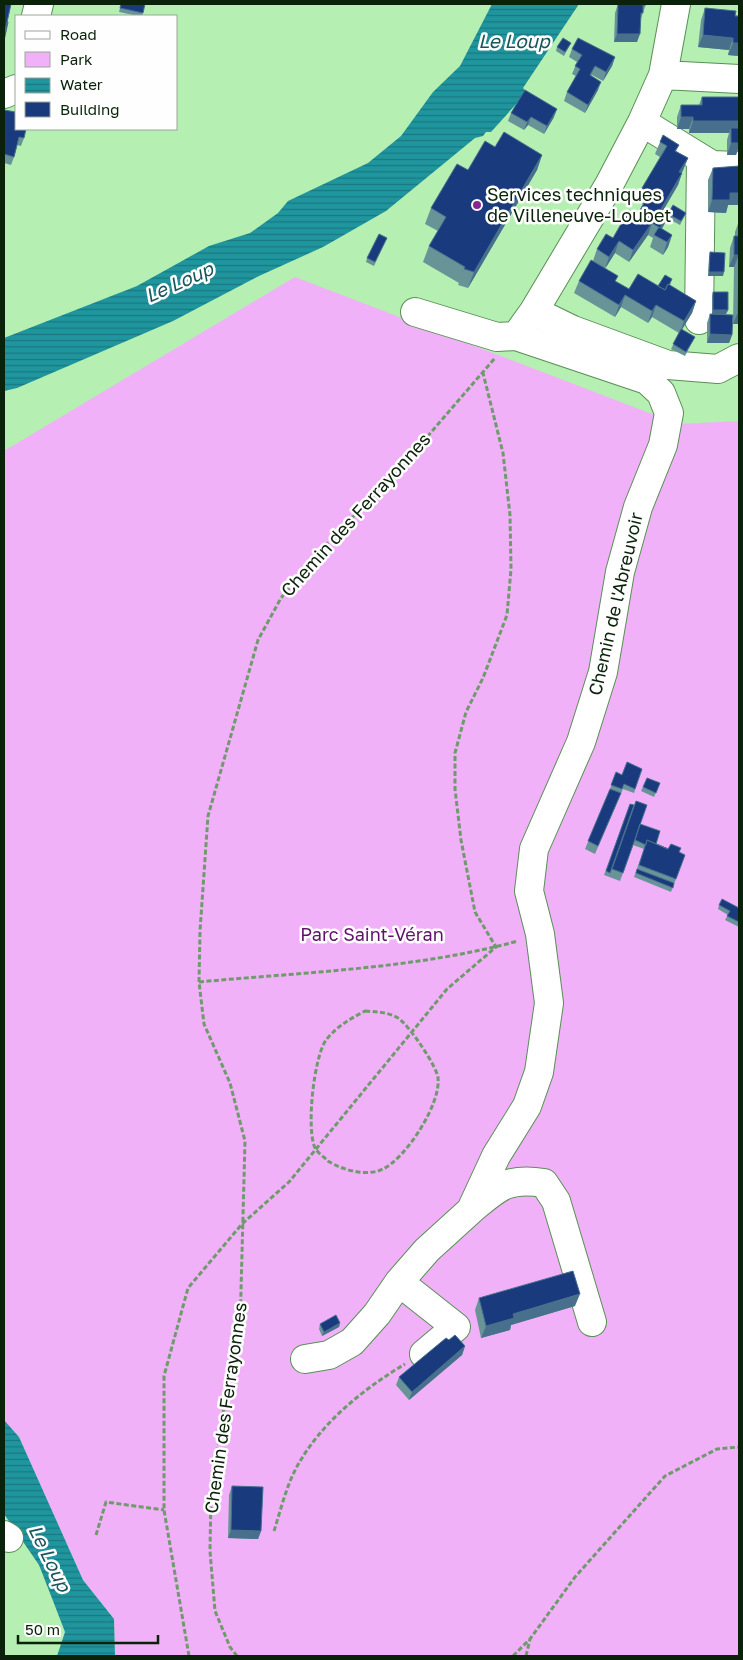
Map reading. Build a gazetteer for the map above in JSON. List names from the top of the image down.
{
  "streets": {
    "street": ["Chemin de l'Abreuvoir"],
    "path": ["Chemin des Ferrayonnes"]
  },
  "crossings": [
    ["Chemin des Ferrayonnes", "Chemin de l'Abreuvoir"]
  ],
  "water": ["Le Loup"],
  "parks": ["Parc Saint-Véran"],
  "places": ["Services techniques de Villeneuve-Loubet"],
  "legend": [
    "Road",
    "Park",
    "Water",
    "Building"
  ],
  "scale_bar": "50 m"
}
